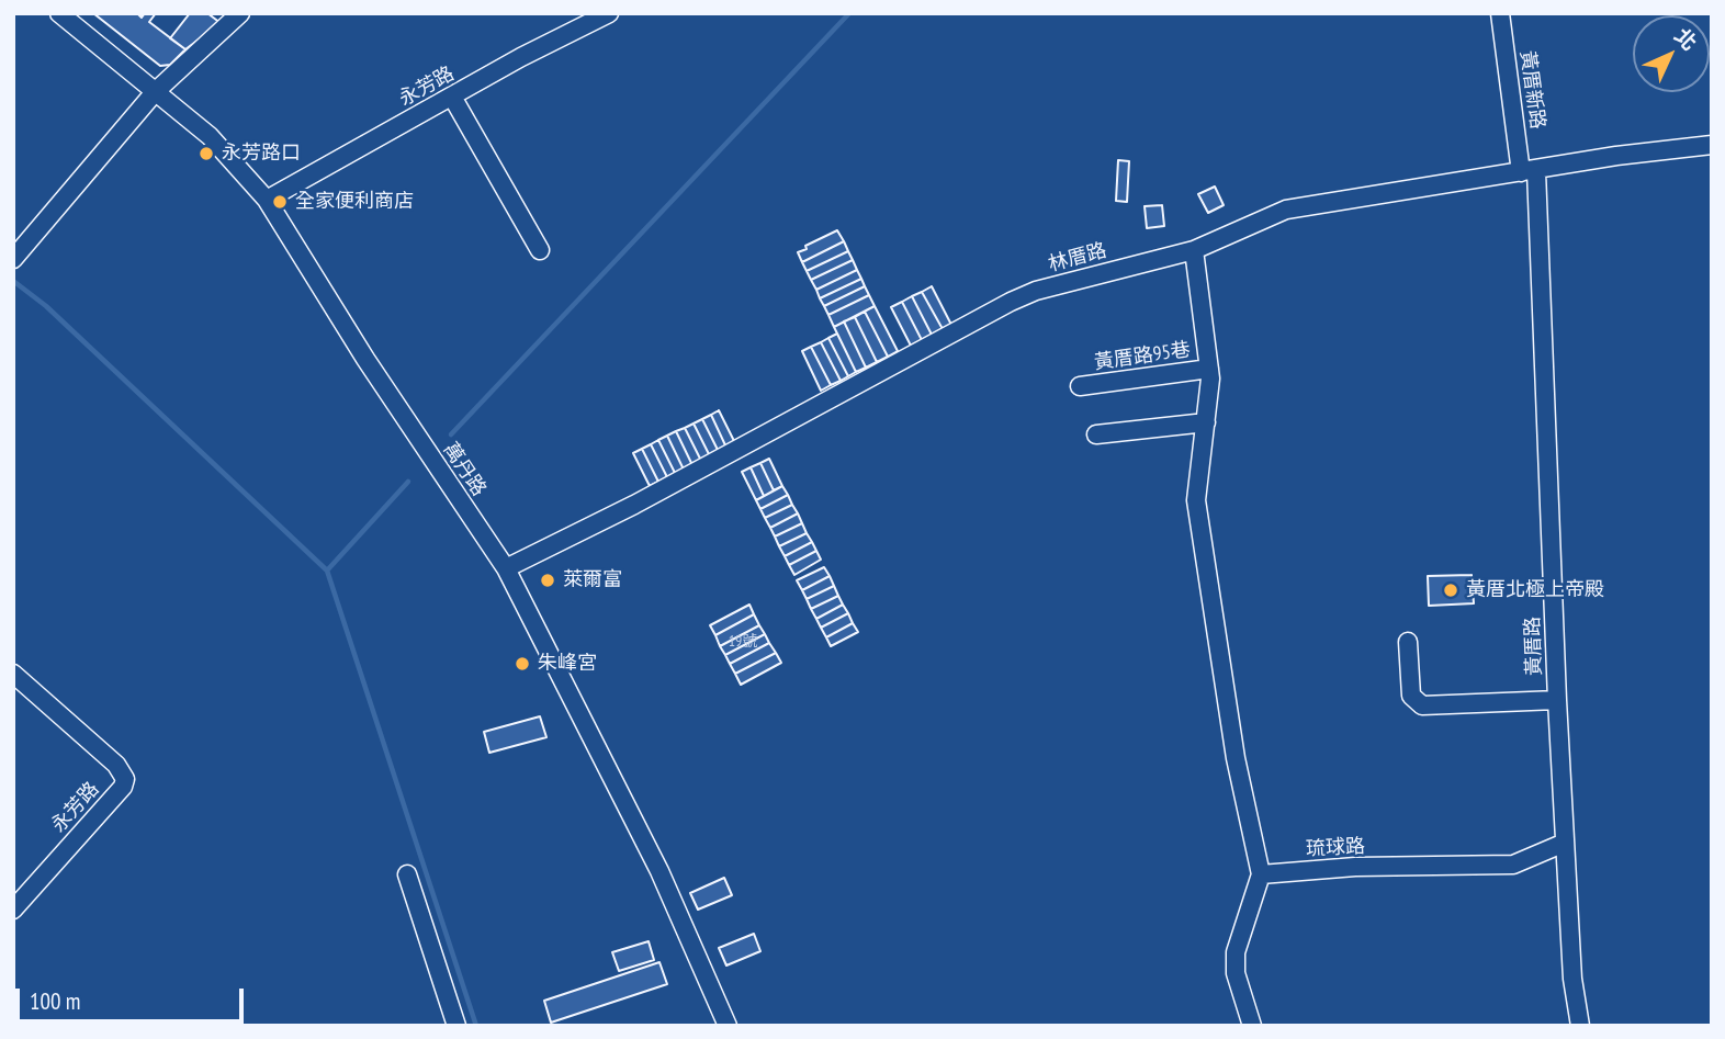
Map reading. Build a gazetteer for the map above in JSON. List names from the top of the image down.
{
  "streets": {
    "street": [
      "永芳路",
      "黃厝新路",
      "林厝路",
      "黃厝路95巷",
      "萬丹路",
      "黃厝路",
      "琉球路"
    ]
  },
  "crossings": [
    ["永芳路", "萬丹路"],
    ["黃厝新路", "林厝路"],
    ["黃厝新路", "黃厝路"],
    ["林厝路", "萬丹路"],
    ["林厝路", "黃厝路"],
    ["黃厝路", "琉球路"]
  ],
  "places": [
    "永芳路口",
    "全家便利商店",
    "萊爾富",
    "黃厝北極上帝殿",
    "朱峰宮"
  ],
  "house_numbers": ["19號"],
  "scale_bar": "100 m",
  "north": "top right"
}
